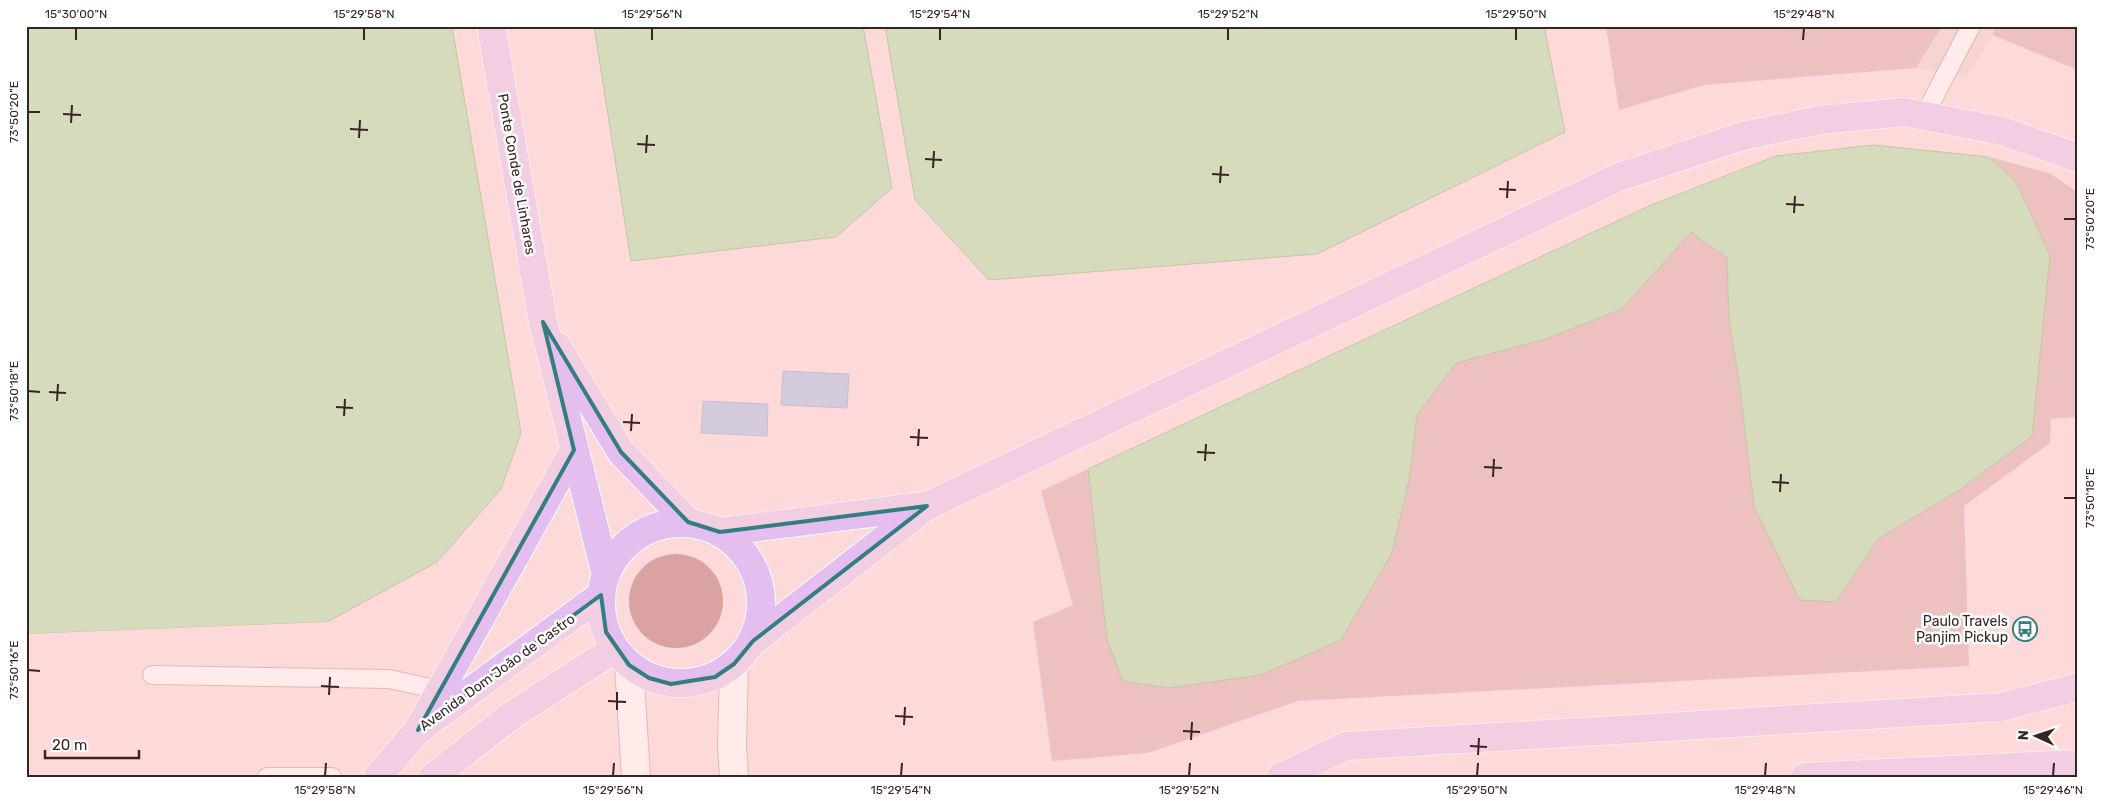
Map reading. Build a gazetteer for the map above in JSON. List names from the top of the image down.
{
  "streets": {
    "main road": ["Ponte Conde de Linhares", "Avenida Dom João de Castro"]
  },
  "crossings": [
    ["Ponte Conde de Linhares", "Avenida Dom João de Castro"]
  ],
  "places": {
    "bus stop": ["Paulo Travels Panjim Pickup"]
  },
  "scale_bar": "20 m",
  "north": "left",
  "coordinates": [
    "15°30'00\"N",
    "15°29'58\"N",
    "15°29'56\"N",
    "15°29'54\"N",
    "15°29'52\"N",
    "15°29'50\"N",
    "15°29'48\"N",
    "73°50'20\"E",
    "73°50'18\"E",
    "73°50'16\"E",
    "15°29'46\"N"
  ]
}
